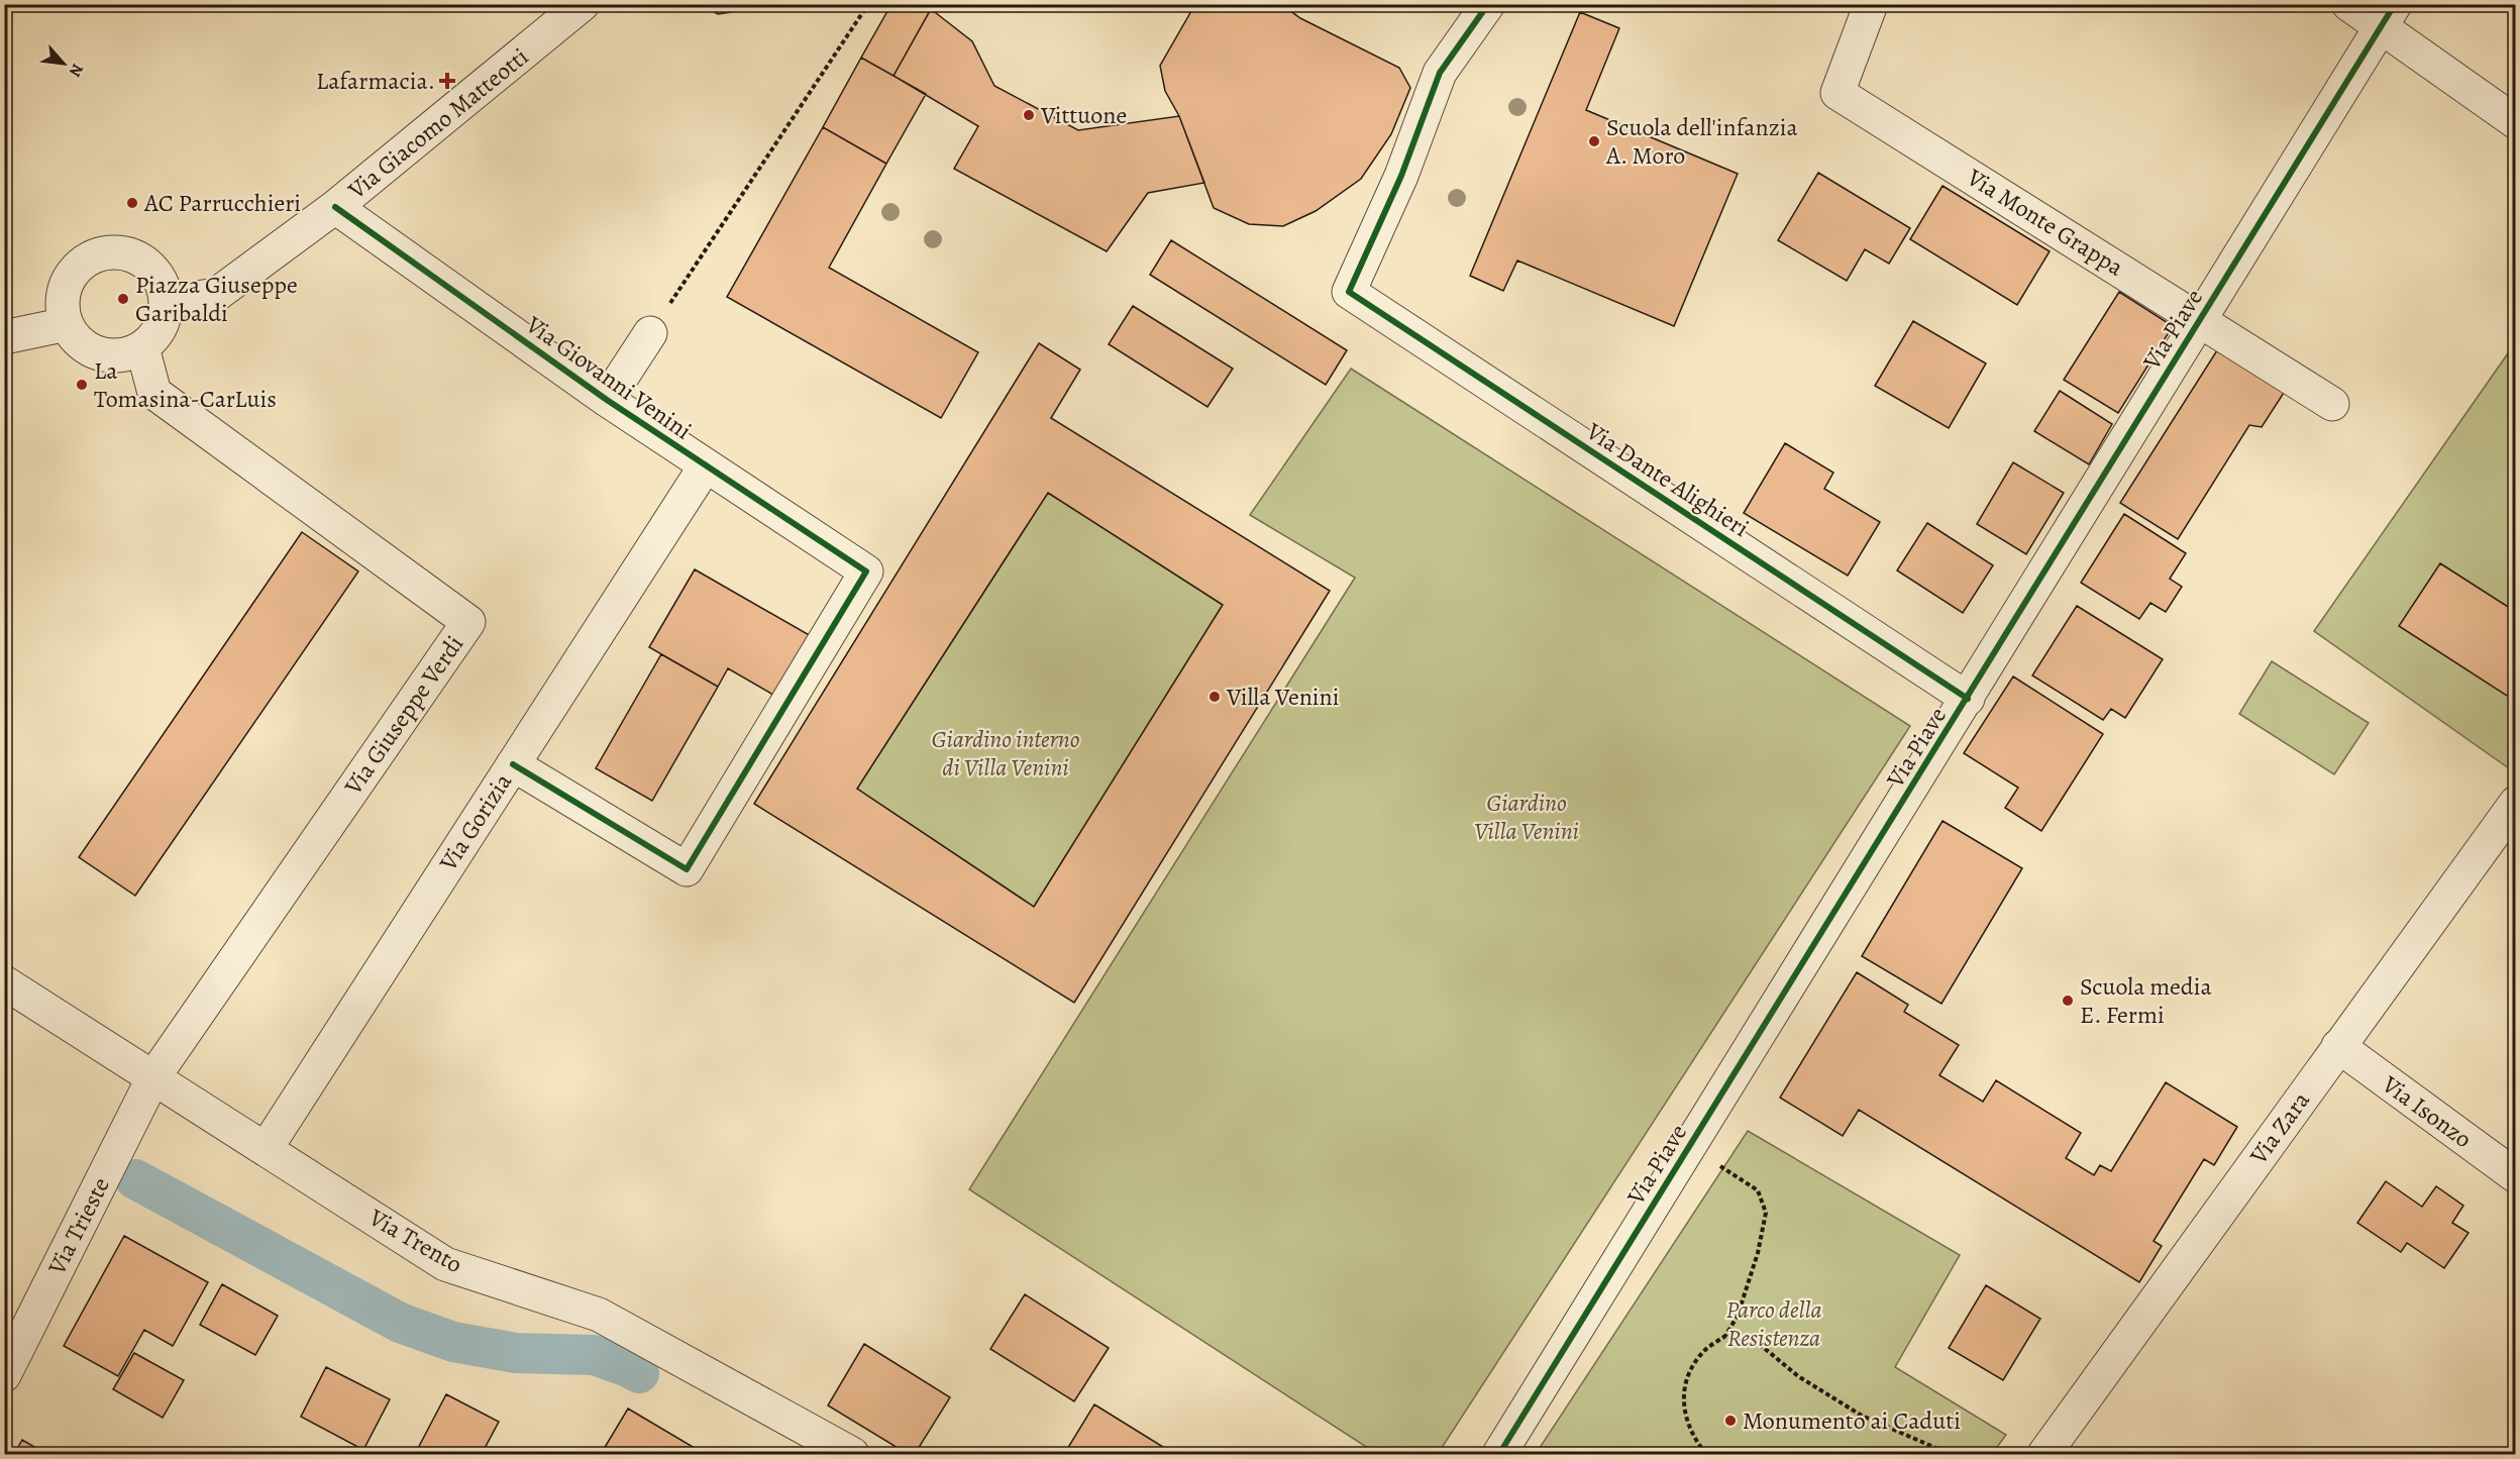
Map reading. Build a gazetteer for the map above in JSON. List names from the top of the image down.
{
  "streets": {
    "street": [
      "Via Giacomo Matteotti",
      "Via Monte Grappa",
      "Via Piave",
      "Via Giovanni Venini",
      "Via Dante Alighieri",
      "Via Giuseppe Verdi",
      "Via Gorizia",
      "Via Isonzo",
      "Via Zara",
      "Via Trieste",
      "Via Trento"
    ]
  },
  "crossings": [
    ["Via Giacomo Matteotti", "Via Giovanni Venini"],
    ["Via Giacomo Matteotti", "Via Giuseppe Verdi"],
    ["Via Monte Grappa", "Via Piave"],
    ["Via Piave", "Via Dante Alighieri"],
    ["Via Giovanni Venini", "Via Gorizia"],
    ["Via Giuseppe Verdi", "Via Trieste"],
    ["Via Giuseppe Verdi", "Via Trento"],
    ["Via Gorizia", "Via Trento"],
    ["Via Isonzo", "Via Zara"],
    ["Via Trieste", "Via Trento"]
  ],
  "parks": ["Giardino interno di Villa Venini", "Giardino Villa Venini", "Parco della Resistenza"],
  "places": {
    "health": ["Lafarmacia."],
    "other": [
      "Vittuone",
      "Scuola dell'infanzia A. Moro",
      "AC Parrucchieri",
      "Piazza Giuseppe Garibaldi",
      "La Tomasina-CarLuis",
      "Villa Venini",
      "Scuola media E. Fermi",
      "Monumento ai Caduti"
    ]
  },
  "north": "bottom right"
}
